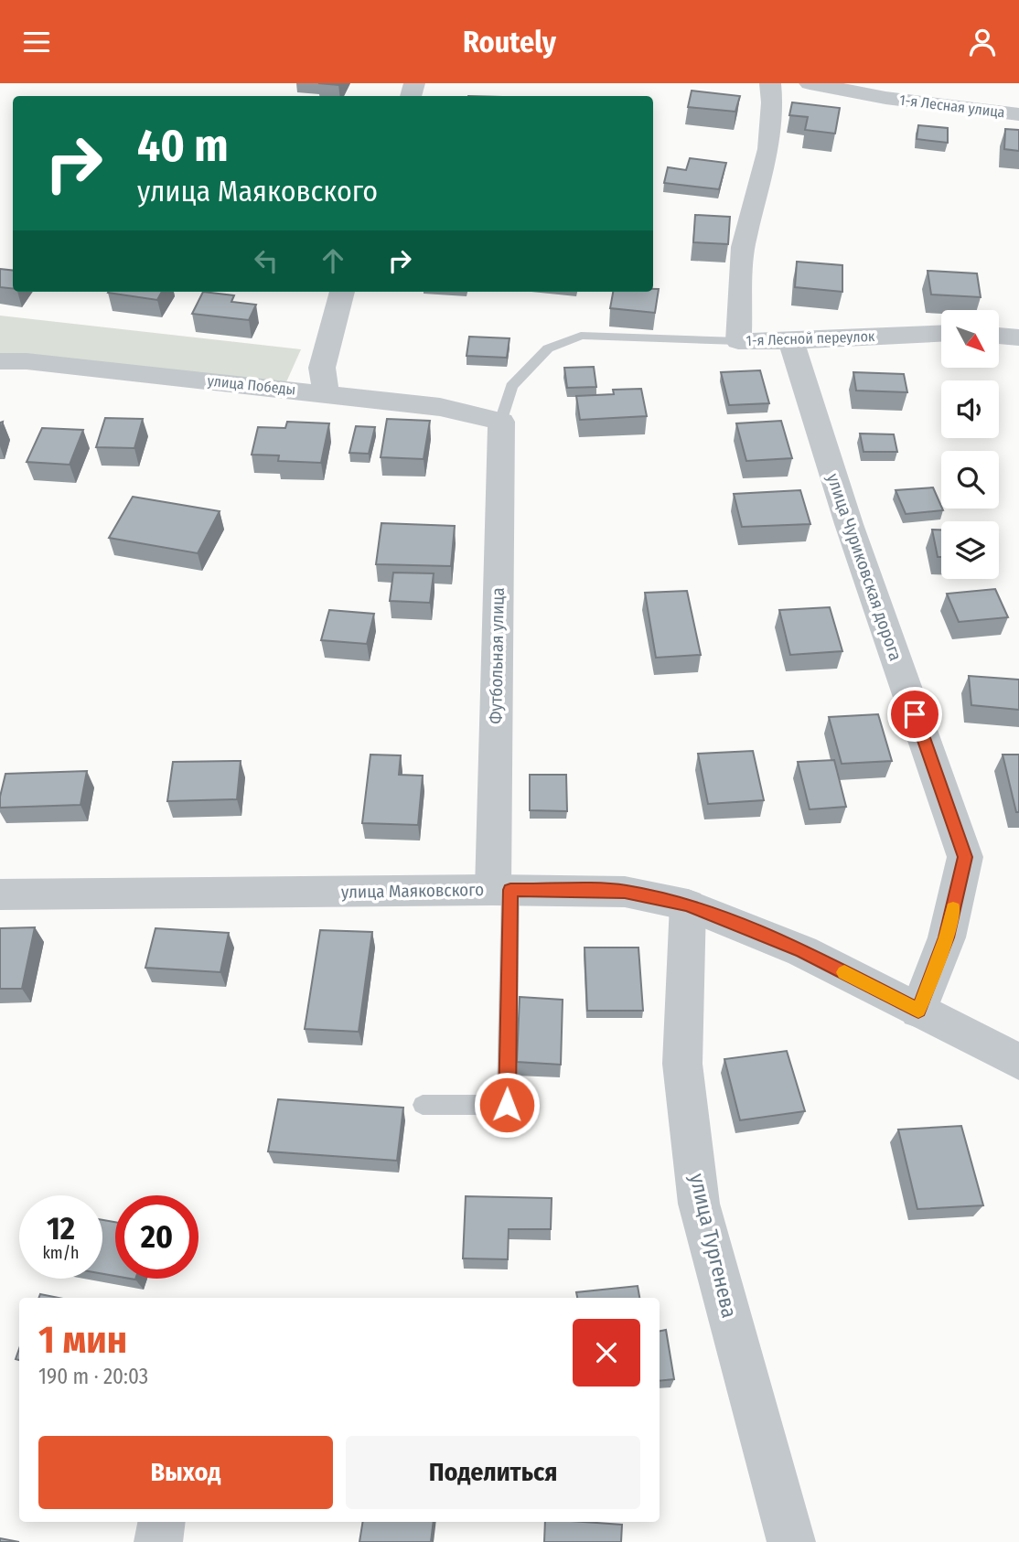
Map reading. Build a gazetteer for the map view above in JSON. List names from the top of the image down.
{
  "streets": {
    "street": [
      "1-я Лесная улица",
      "1-я Лесной переулок",
      "улица Победы",
      "улица Чуриковская дорога",
      "Футбольная улица",
      "улица Маяковского",
      "улица Тургенева"
    ]
  },
  "crossings": [
    ["1-я Лесной переулок", "улица Чуриковская дорога"],
    ["улица Победы", "Футбольная улица"],
    ["улица Чуриковская дорога", "улица Маяковского"],
    ["Футбольная улица", "улица Маяковского"],
    ["улица Маяковского", "улица Тургенева"]
  ],
  "north": "bottom right",
  "page": {
    "header": "Routely",
    "turn": ["40 m", "улица Маяковского"],
    "speed": "12 km/h",
    "limit": "20",
    "heading": ["1 мин", "190 m · 20:03"],
    "buttons": ["Выход", "Поделиться"]
  }
}
